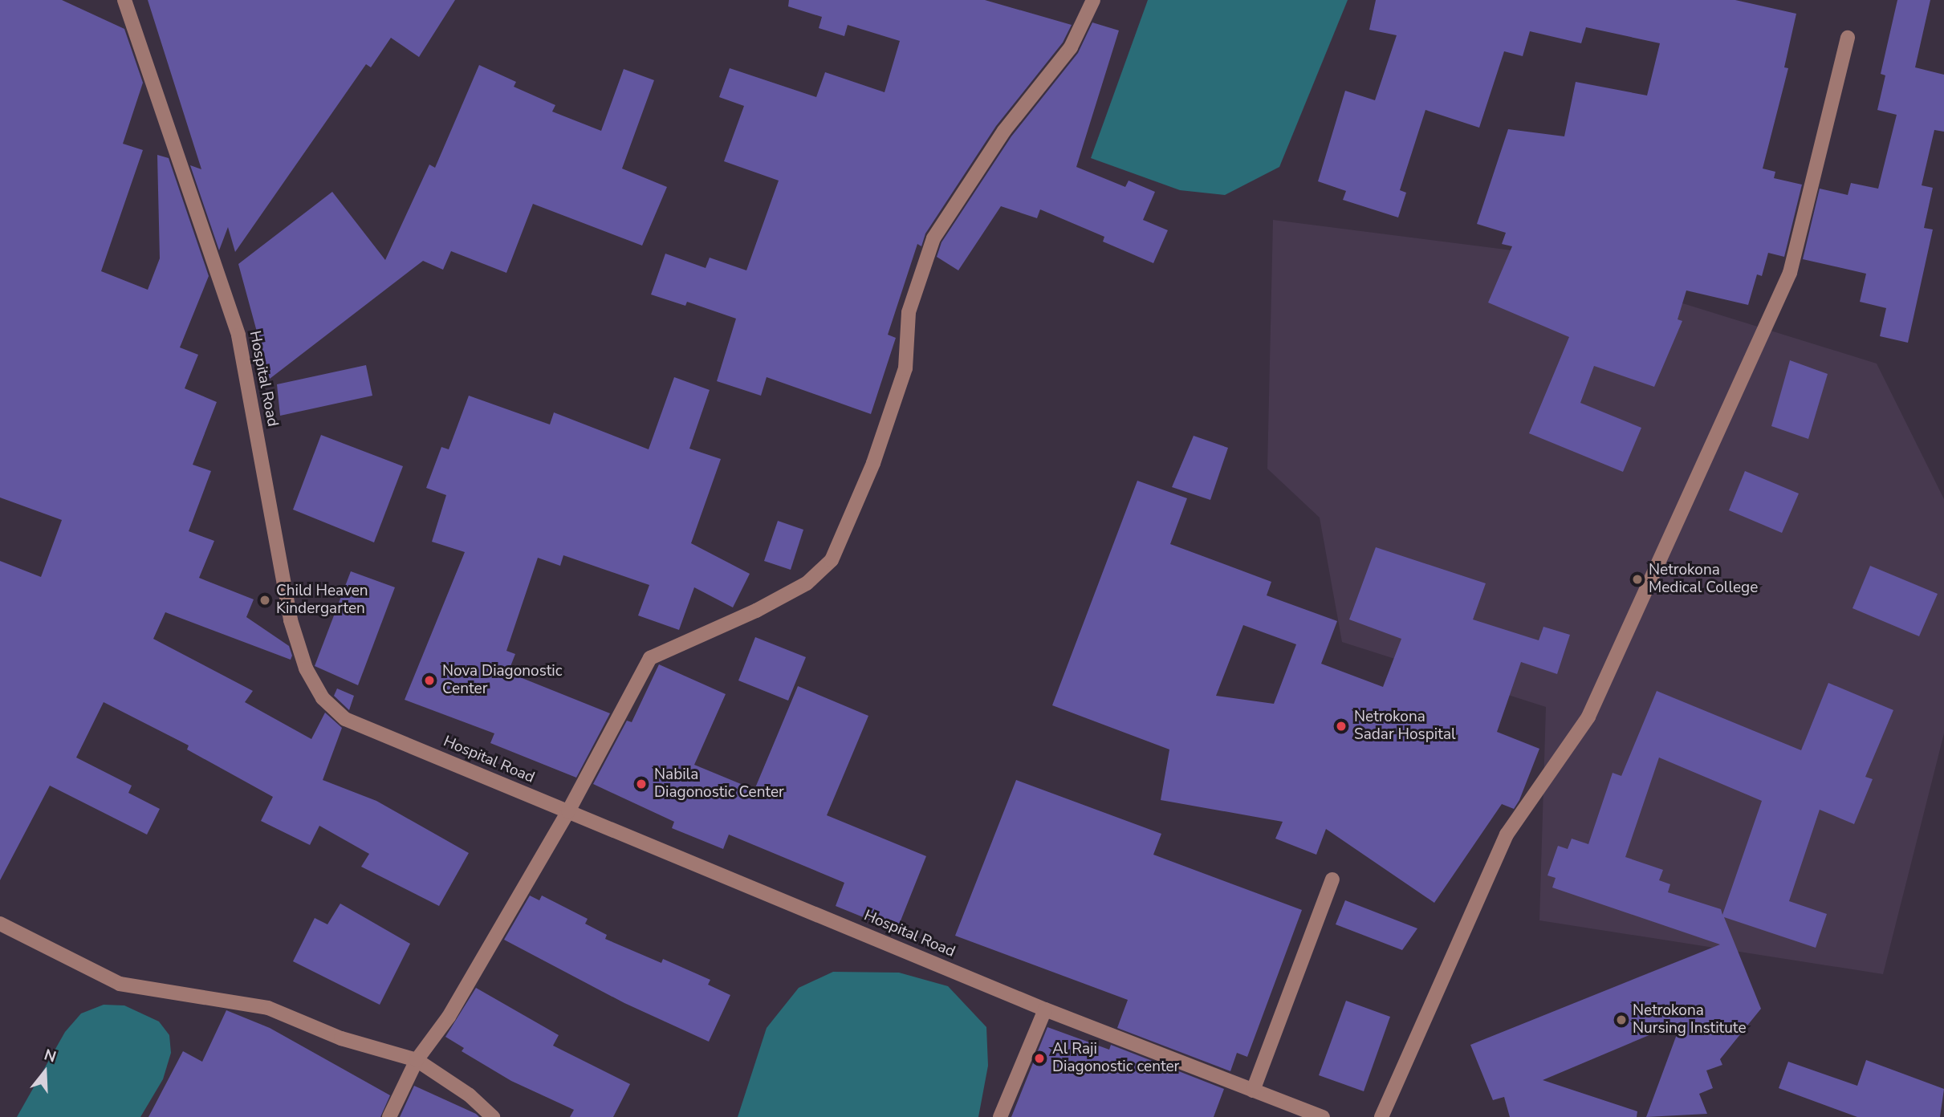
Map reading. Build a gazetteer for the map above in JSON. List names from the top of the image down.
{
  "streets": {
    "street": ["Hospital Road"]
  },
  "places": [
    "Netrokona Medical College",
    "Child Heaven Kindergarten",
    "Nova Diagonostic Center",
    "Netrokona Sadar Hospital",
    "Nabila Diagonostic Center",
    "Netrokona Nursing Institute",
    "Al Raji Diagonostic center"
  ],
  "north": "top"
}
